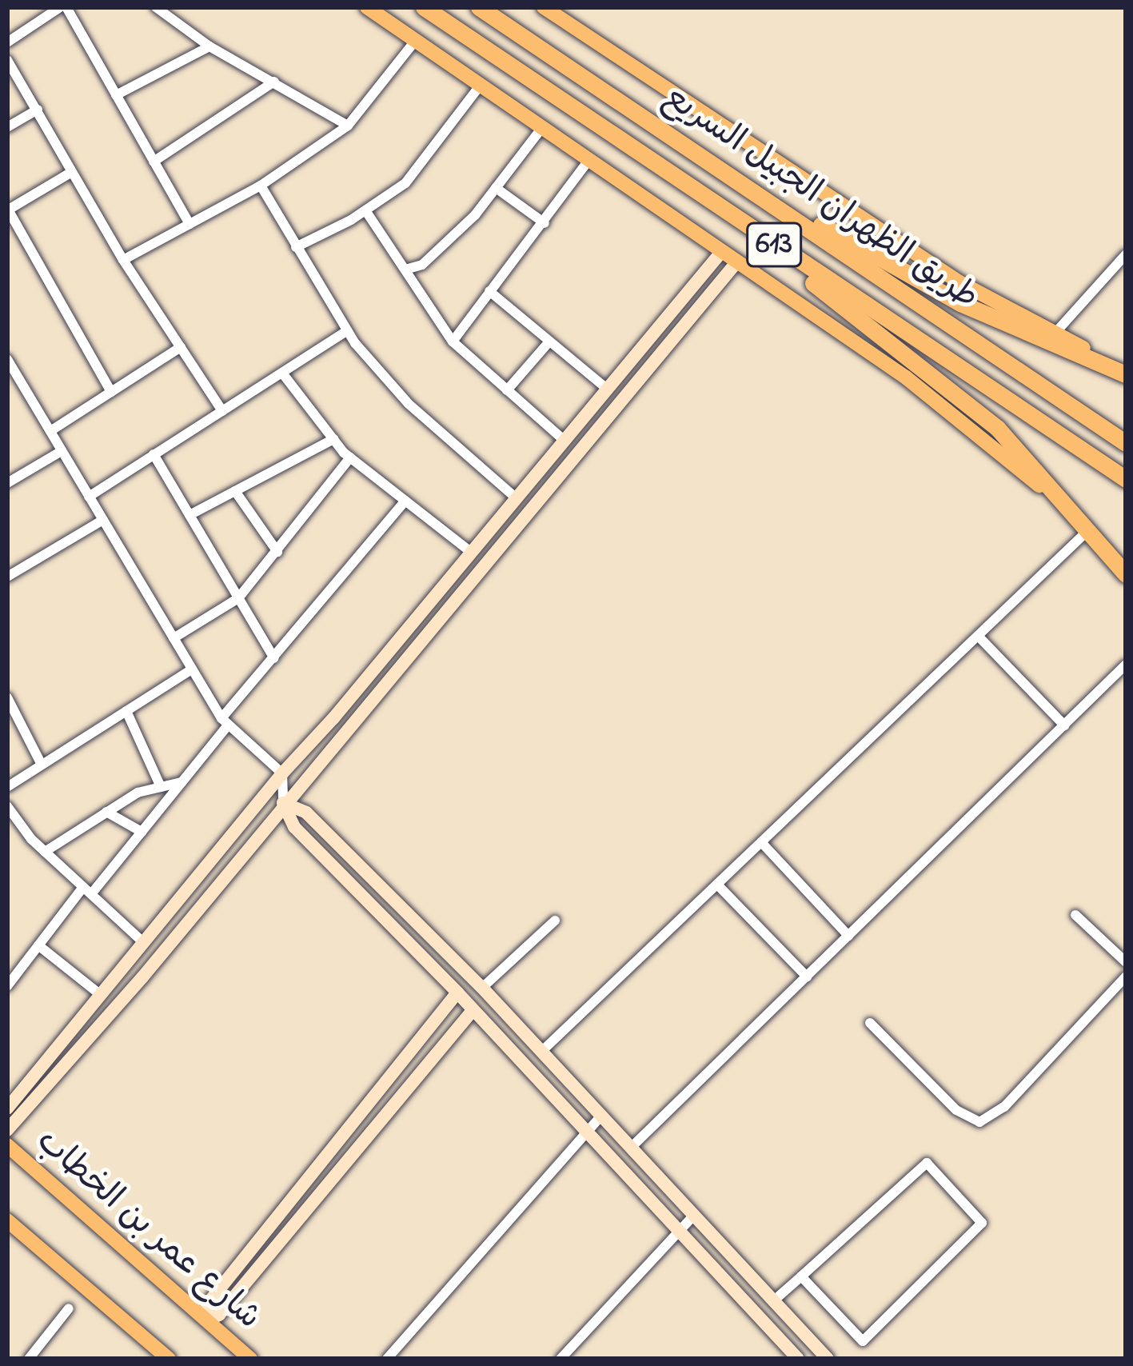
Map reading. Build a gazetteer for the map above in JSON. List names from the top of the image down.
{
  "streets": {
    "highway": ["طريق الظهران الجبيل السريع", "613"],
    "main road": ["شارع عمر بن الخطاب"]
  }
}
